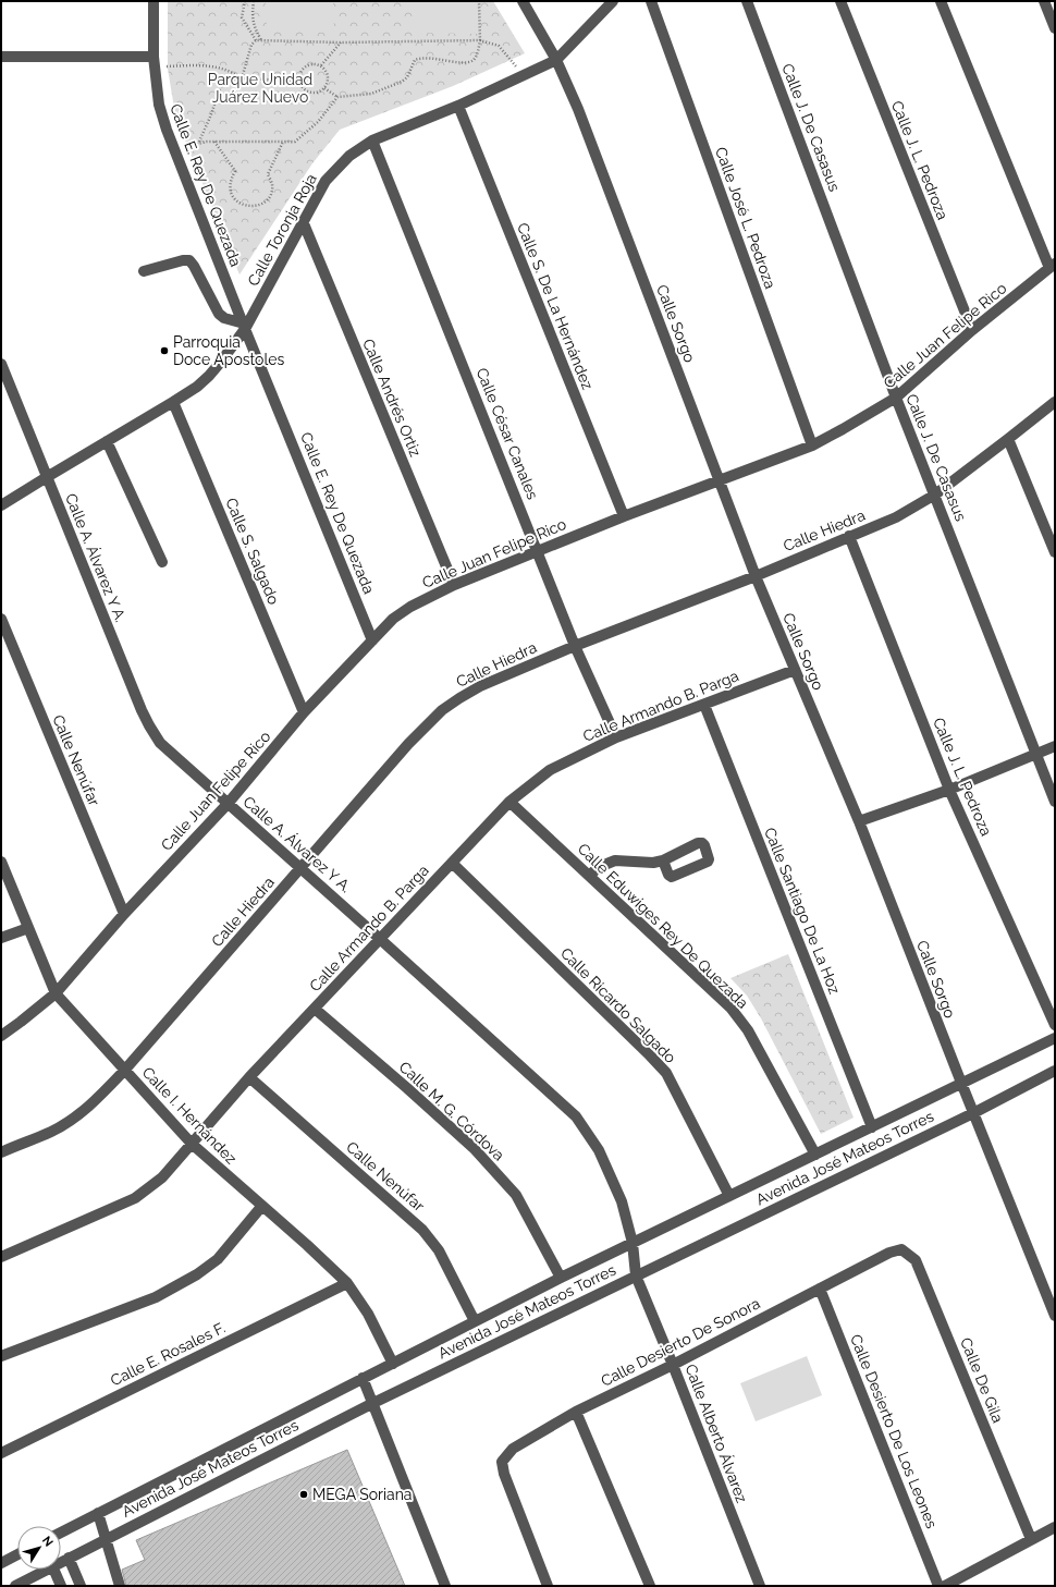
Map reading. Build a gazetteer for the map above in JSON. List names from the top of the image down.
{
  "streets": {
    "street": [
      "Calle J. De Casasus",
      "Calle J. L. Pedroza",
      "Calle E. Rey De Quezada",
      "Calle José L. Pedroza",
      "Calle Toronja Roja",
      "Calle S. De La Hernández",
      "Calle Sorgo",
      "Calle Juan Felipe Rico",
      "Calle Andrés Ortiz",
      "Calle César Canales",
      "Calle Hiedra",
      "Calle S. Salgado",
      "Calle A. Álvarez Y A.",
      "Calle Armando B. Parga",
      "Calle Nenúfar",
      "Calle Santiago De La Hoz",
      "Calle Eduwiges Rey De Quezada",
      "Calle Ricardo Salgado",
      "Calle M. G. Córdova",
      "Calle I. Hernández",
      "Avenida José Mateos Torres",
      "Calle Desierto De Sonora",
      "Calle E. Rosales F.",
      "Calle De Gila",
      "Calle Desierto De Los Leones",
      "Calle Alberto Álvarez"
    ]
  },
  "crossings": [
    ["Calle J. De Casasus", "Calle Juan Felipe Rico"],
    ["Calle J. De Casasus", "Calle Hiedra"],
    ["Calle J. L. Pedroza", "Calle Juan Felipe Rico"],
    ["Calle J. L. Pedroza", "Calle Hiedra"],
    ["Calle E. Rey De Quezada", "Calle Toronja Roja"],
    ["Calle E. Rey De Quezada", "Calle Juan Felipe Rico"],
    ["Calle José L. Pedroza", "Calle Juan Felipe Rico"],
    ["Calle Toronja Roja", "Calle S. De La Hernández"],
    ["Calle Toronja Roja", "Calle Sorgo"],
    ["Calle Toronja Roja", "Calle Andrés Ortiz"],
    ["Calle Toronja Roja", "Calle César Canales"],
    ["Calle Toronja Roja", "Calle S. Salgado"],
    ["Calle Toronja Roja", "Calle A. Álvarez Y A."],
    ["Calle S. De La Hernández", "Calle Juan Felipe Rico"],
    ["Calle Sorgo", "Calle Juan Felipe Rico"],
    ["Calle Sorgo", "Calle Hiedra"],
    ["Calle Sorgo", "Calle Armando B. Parga"],
    ["Calle Sorgo", "Avenida José Mateos Torres"],
    ["Calle Juan Felipe Rico", "Calle Andrés Ortiz"],
    ["Calle Juan Felipe Rico", "Calle César Canales"],
    ["Calle Juan Felipe Rico", "Calle S. Salgado"],
    ["Calle Juan Felipe Rico", "Calle A. Álvarez Y A."],
    ["Calle Juan Felipe Rico", "Calle Nenúfar"],
    ["Calle Juan Felipe Rico", "Calle I. Hernández"],
    ["Calle César Canales", "Calle Hiedra"],
    ["Calle César Canales", "Calle Armando B. Parga"],
    ["Calle Hiedra", "Calle A. Álvarez Y A."],
    ["Calle Hiedra", "Calle I. Hernández"],
    ["Calle A. Álvarez Y A.", "Calle Armando B. Parga"],
    ["Calle A. Álvarez Y A.", "Avenida José Mateos Torres"],
    ["Calle A. Álvarez Y A.", "Calle Alberto Álvarez"],
    ["Calle Armando B. Parga", "Calle Nenúfar"],
    ["Calle Armando B. Parga", "Calle Santiago De La Hoz"],
    ["Calle Armando B. Parga", "Calle Eduwiges Rey De Quezada"],
    ["Calle Armando B. Parga", "Calle Ricardo Salgado"],
    ["Calle Armando B. Parga", "Calle M. G. Córdova"],
    ["Calle Armando B. Parga", "Calle I. Hernández"],
    ["Calle Nenúfar", "Avenida José Mateos Torres"],
    ["Calle Santiago De La Hoz", "Avenida José Mateos Torres"],
    ["Calle Eduwiges Rey De Quezada", "Avenida José Mateos Torres"],
    ["Calle Ricardo Salgado", "Avenida José Mateos Torres"],
    ["Calle M. G. Córdova", "Avenida José Mateos Torres"],
    ["Calle I. Hernández", "Avenida José Mateos Torres"],
    ["Calle I. Hernández", "Calle E. Rosales F."],
    ["Avenida José Mateos Torres", "Calle Alberto Álvarez"],
    ["Calle Desierto De Sonora", "Calle De Gila"],
    ["Calle Desierto De Sonora", "Calle Desierto De Los Leones"],
    ["Calle Desierto De Sonora", "Calle Alberto Álvarez"]
  ],
  "parks": ["Parque Unidad Juárez Nuevo"],
  "places": ["Parroquia Doce Apostoles", "MEGA Soriana"],
  "north": "top right"
}
